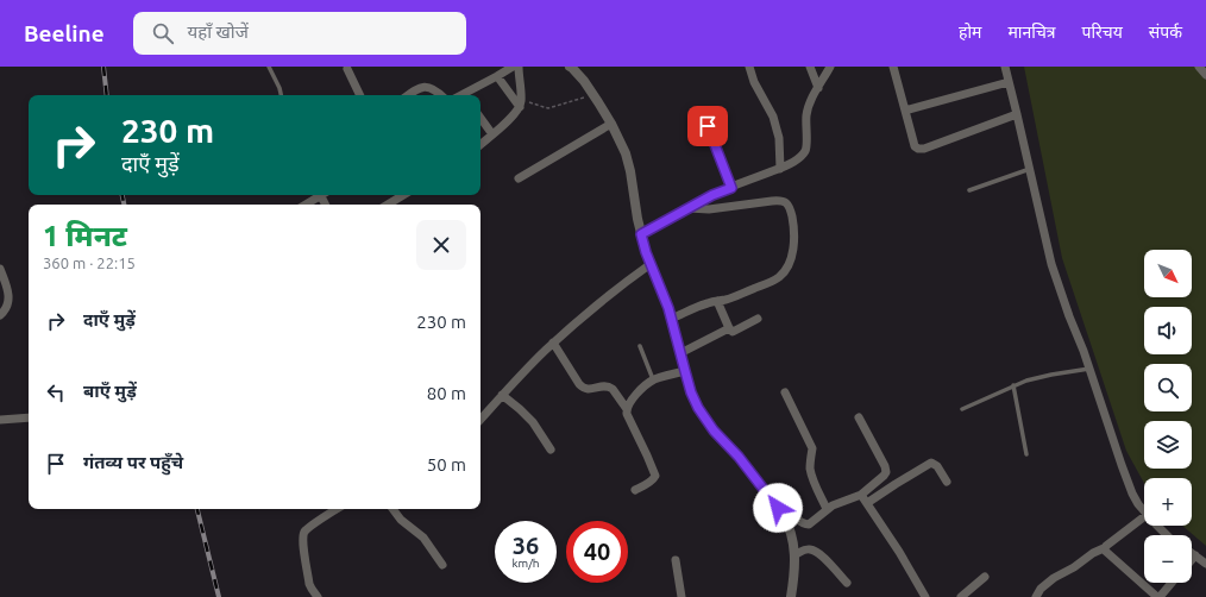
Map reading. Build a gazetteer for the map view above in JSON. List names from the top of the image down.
{
  "north": "bottom right",
  "page": {
    "header": "Beeline",
    "search": "यहाँ खोजें",
    "nav": [
      "होम",
      "मानचित्र",
      "परिचय",
      "संपर्क"
    ],
    "turn": ["230 m", "दाएँ मुड़ें"],
    "heading": ["1 मिनट", "360 m · 22:15"],
    "map_buttons": ["+", "−"],
    "list": [
      {
        "name": "दाएँ मुड़ें",
        "value": "230 m"
      },
      {
        "name": "बाएँ मुड़ें",
        "value": "80 m"
      },
      {
        "name": "गंतव्य पर पहुँचे",
        "value": "50 m"
      }
    ],
    "speed": "36 km/h",
    "limit": "40"
  }
}
